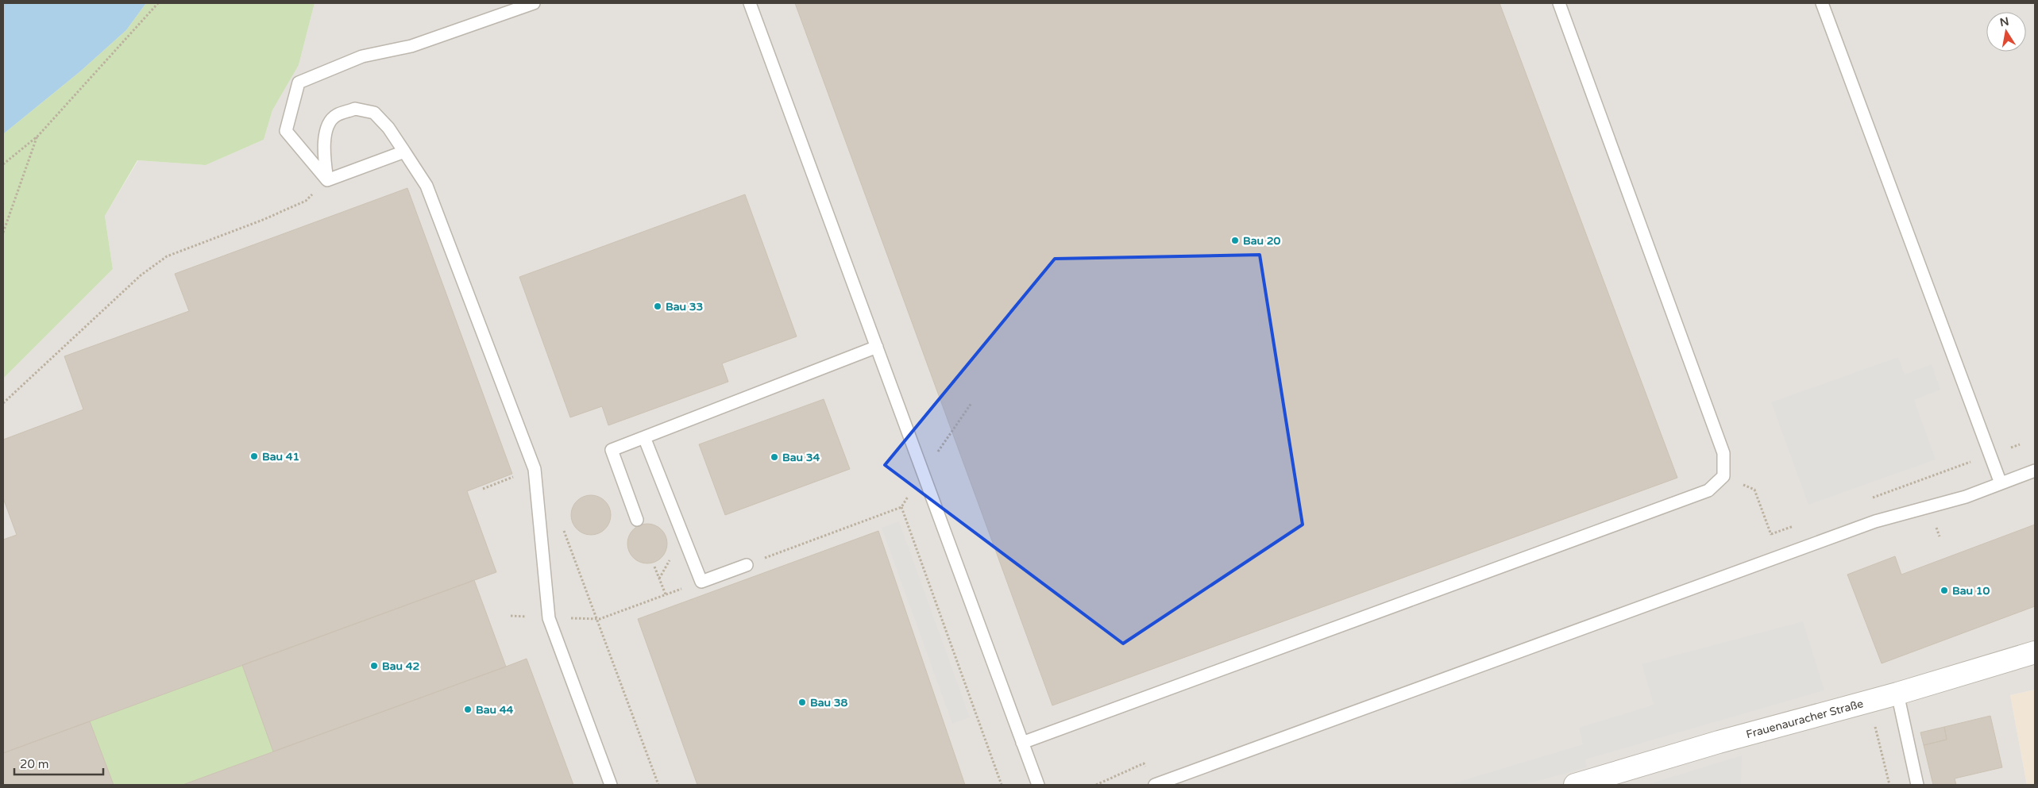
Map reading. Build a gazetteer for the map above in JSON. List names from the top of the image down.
{
  "streets": {
    "street": ["Frauenauracher Straße"]
  },
  "places": [
    "Bau 20",
    "Bau 33",
    "Bau 41",
    "Bau 34",
    "Bau 10",
    "Bau 42",
    "Bau 38",
    "Bau 44"
  ],
  "scale_bar": "20 m",
  "north": "top"
}
